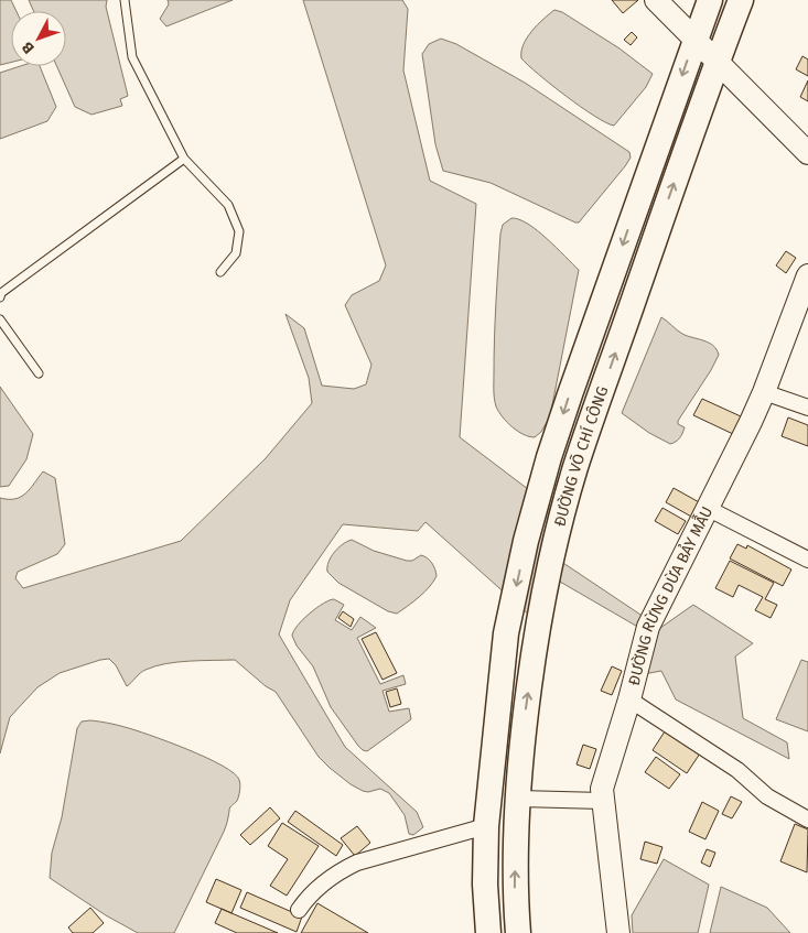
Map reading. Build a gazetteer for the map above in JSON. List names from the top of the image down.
{
  "streets": {
    "main road": ["ĐƯỜNG VÕ CHÍ CÔNG"],
    "street": ["ĐƯỜNG RỪNG DỪA BẢY MẪU"]
  },
  "north": "bottom left"
}
